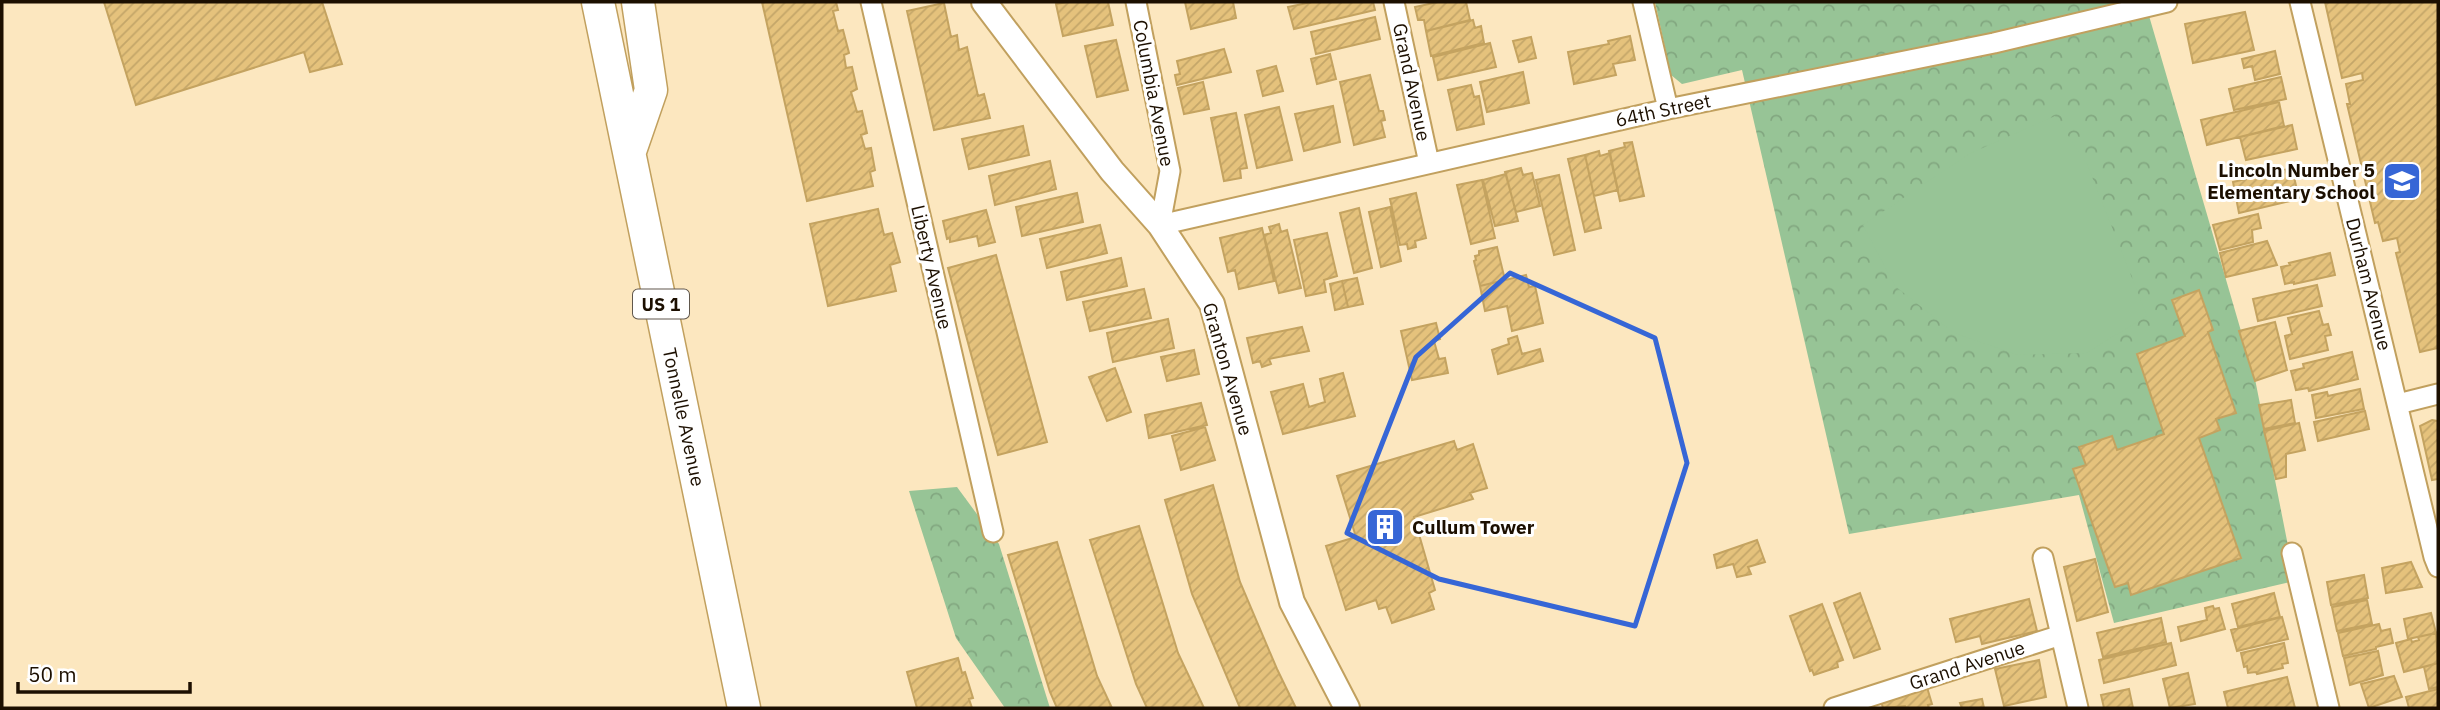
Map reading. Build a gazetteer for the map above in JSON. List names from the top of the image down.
{
  "streets": {
    "main road": ["US 1", "Tonnelle Avenue"],
    "street": [
      "Grand Avenue",
      "Columbia Avenue",
      "64th Street",
      "Liberty Avenue",
      "Durham Avenue",
      "Granton Avenue"
    ]
  },
  "crossings": [
    ["Grand Avenue", "64th Street"],
    ["Columbia Avenue", "64th Street"],
    ["Columbia Avenue", "Granton Avenue"],
    ["64th Street", "Granton Avenue"]
  ],
  "places": {
    "school or university": ["Lincoln Number 5 Elementary School"],
    "building": ["Cullum Tower"]
  },
  "scale_bar": "50 m"
}
